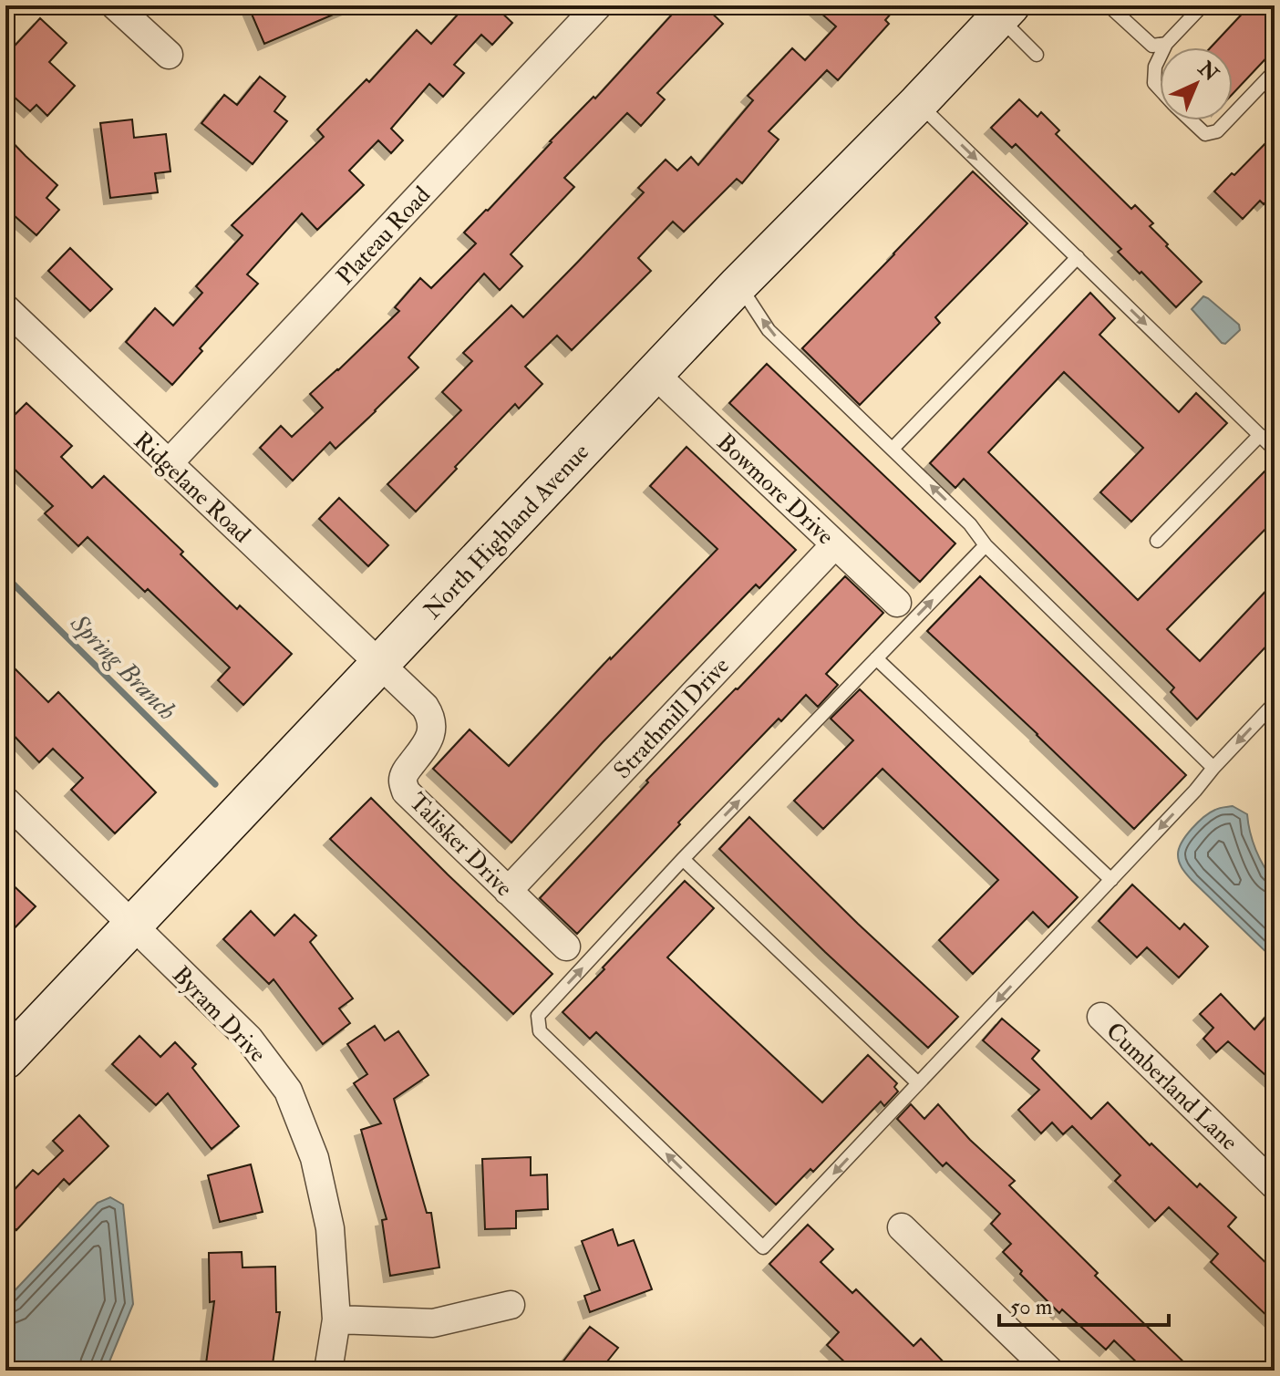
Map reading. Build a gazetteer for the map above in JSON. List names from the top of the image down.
{
  "streets": {
    "street": [
      "Plateau Road",
      "Ridgelane Road",
      "Bowmore Drive",
      "North Highland Avenue",
      "Strathmill Drive",
      "Talisker Drive",
      "Byram Drive",
      "Cumberland Lane"
    ]
  },
  "crossings": [
    ["Plateau Road", "Ridgelane Road"],
    ["Ridgelane Road", "North Highland Avenue"],
    ["Ridgelane Road", "Talisker Drive"],
    ["Bowmore Drive", "North Highland Avenue"],
    ["Bowmore Drive", "Strathmill Drive"],
    ["North Highland Avenue", "Talisker Drive"],
    ["North Highland Avenue", "Byram Drive"],
    ["Strathmill Drive", "Talisker Drive"]
  ],
  "water": ["Spring Branch"],
  "scale_bar": "50 m",
  "north": "top right"
}
